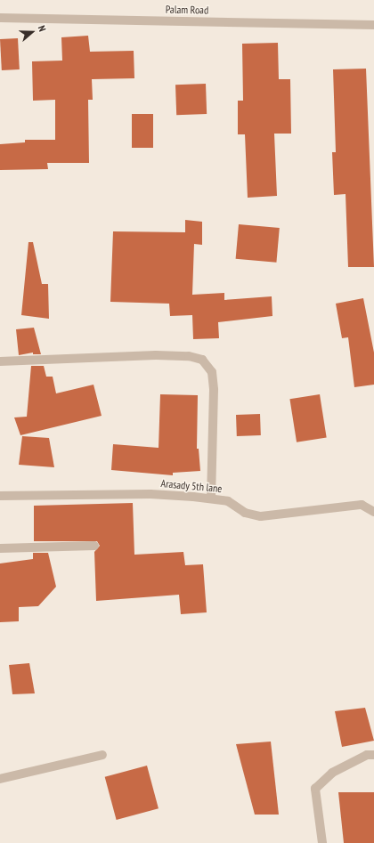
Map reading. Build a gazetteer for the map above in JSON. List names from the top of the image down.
{
  "streets": {
    "street": ["Palam Road", "Arasady 5th lane"]
  },
  "north": "right"
}
